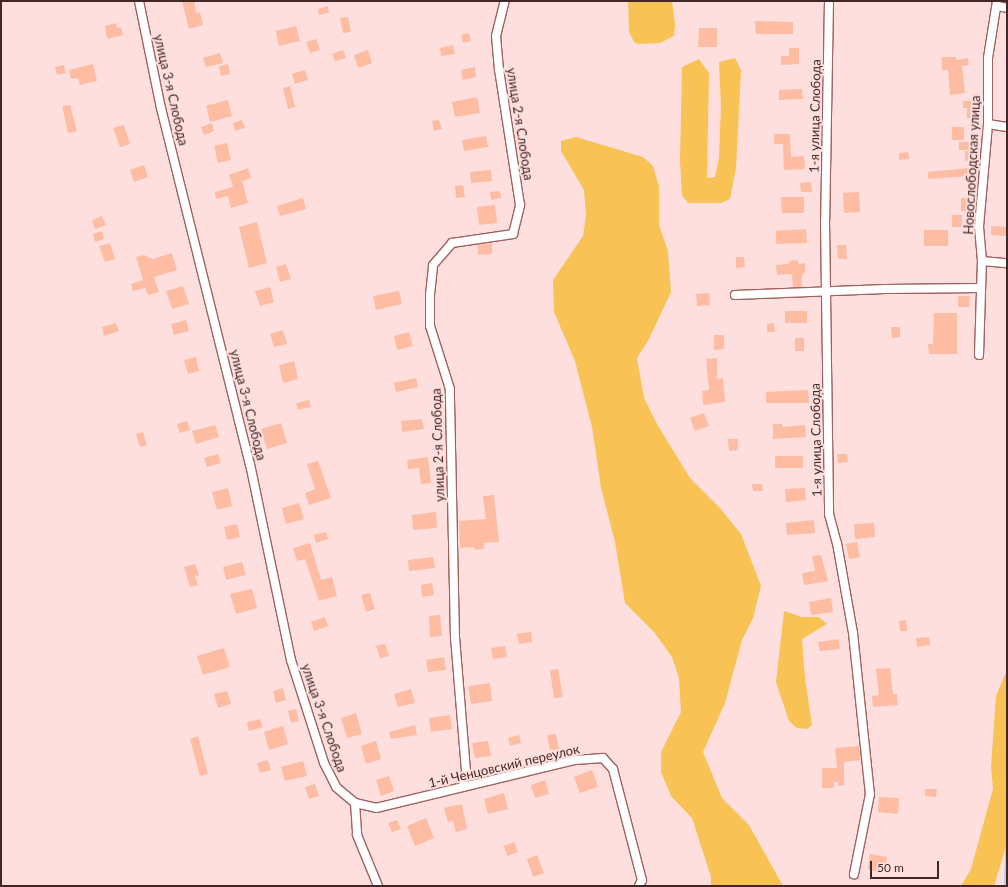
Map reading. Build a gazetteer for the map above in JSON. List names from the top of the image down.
{
  "streets": {
    "street": [
      "улица 3-я Слобода",
      "1-я улица Слобода",
      "улица 2-я Слобода",
      "Новослободская улица",
      "1-й Ченцовский переулок"
    ]
  },
  "crossings": [
    ["улица 3-я Слобода", "1-й Ченцовский переулок"],
    ["улица 2-я Слобода", "1-й Ченцовский переулок"]
  ],
  "scale_bar": "50 m"
}
